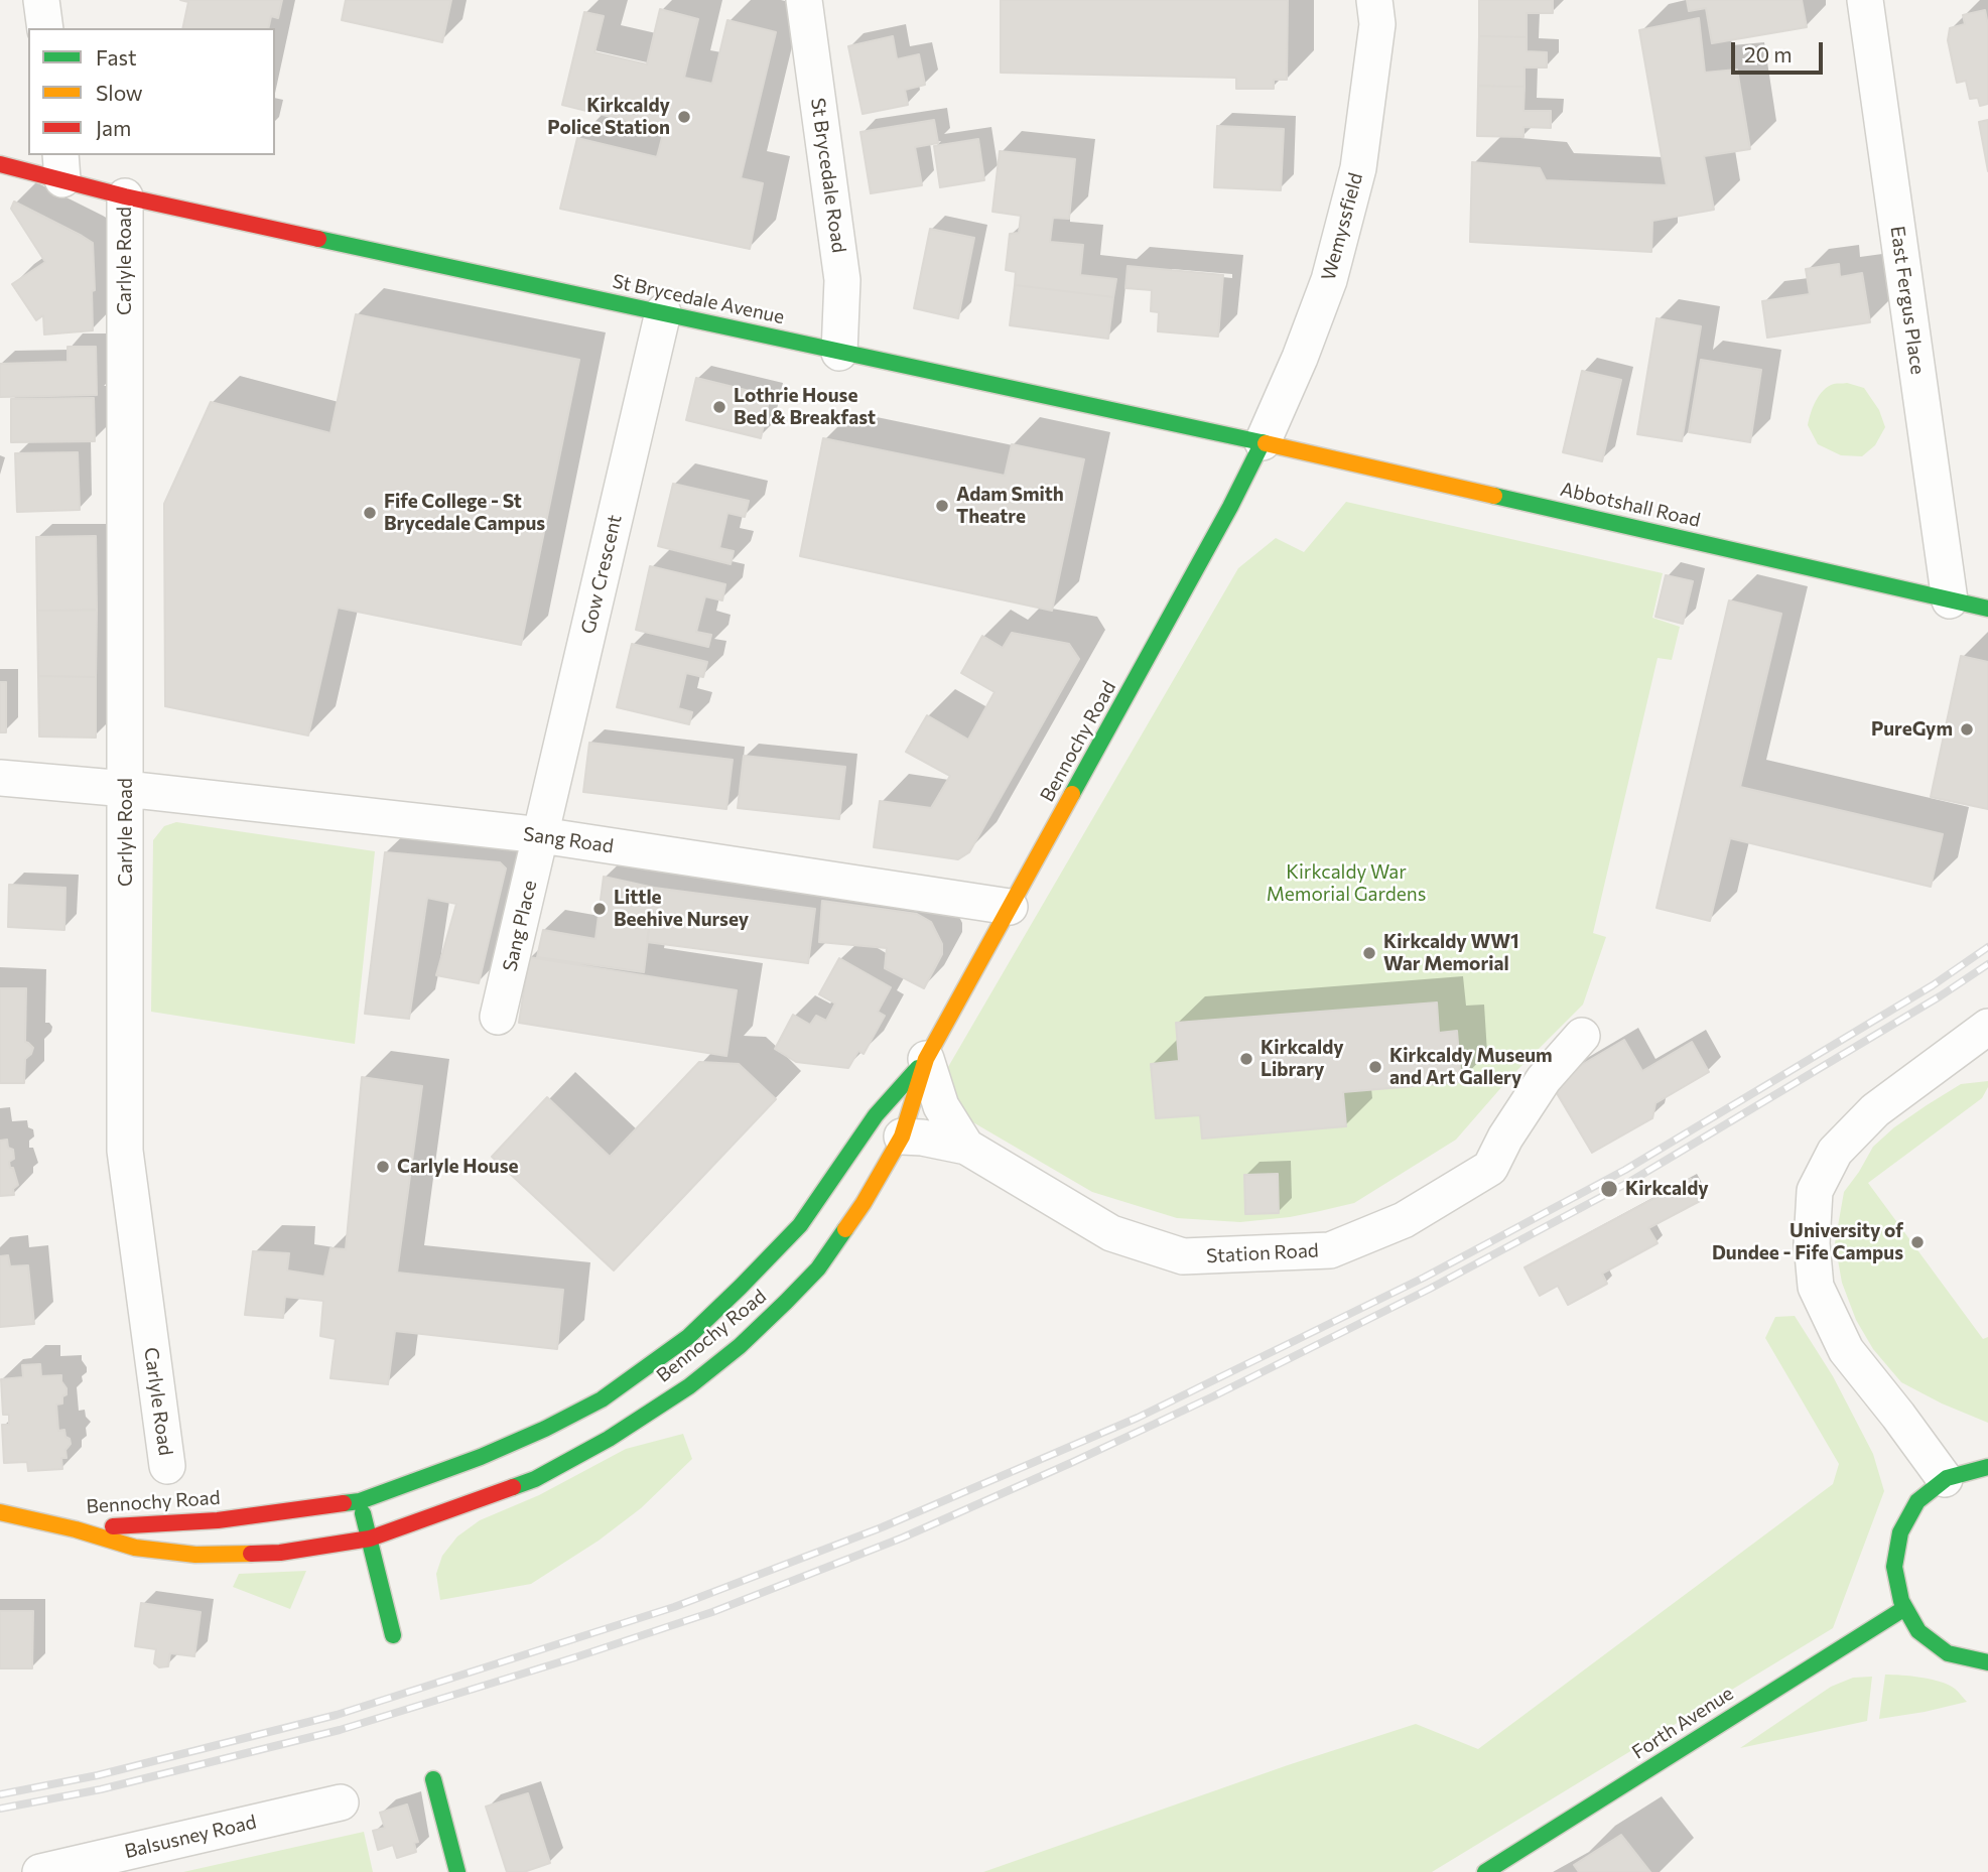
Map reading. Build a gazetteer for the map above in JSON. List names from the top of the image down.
{
  "streets": {
    "main road": [
      "St Brycedale Avenue",
      "Abbotshall Road",
      "Bennochy Road",
      "Forth Avenue"
    ],
    "street": [
      "St Brycedale Road",
      "Wemyssfield",
      "Carlyle Road",
      "East Fergus Place",
      "Gow Crescent",
      "Sang Road",
      "Sang Place",
      "Station Road",
      "Balsusney Road"
    ]
  },
  "crossings": [
    ["St Brycedale Road", "St Brycedale Avenue"],
    ["Wemyssfield", "St Brycedale Avenue"],
    ["Wemyssfield", "Abbotshall Road"],
    ["Wemyssfield", "Bennochy Road"],
    ["Carlyle Road", "St Brycedale Avenue"],
    ["Carlyle Road", "Sang Road"],
    ["St Brycedale Avenue", "Abbotshall Road"],
    ["St Brycedale Avenue", "Gow Crescent"],
    ["St Brycedale Avenue", "Bennochy Road"],
    ["East Fergus Place", "Abbotshall Road"],
    ["Abbotshall Road", "Bennochy Road"],
    ["Gow Crescent", "Sang Road"],
    ["Gow Crescent", "Sang Place"],
    ["Bennochy Road", "Sang Road"],
    ["Bennochy Road", "Station Road"],
    ["Sang Road", "Sang Place"]
  ],
  "parks": ["Kirkcaldy War Memorial Gardens"],
  "places": [
    "Kirkcaldy Police Station",
    "Lothrie House Bed & Breakfast",
    "Adam Smith Theatre",
    "Fife College - St Brycedale Campus",
    "PureGym",
    "Little Beehive Nursey",
    "Kirkcaldy WW1 War Memorial",
    "Kirkcaldy Library",
    "Kirkcaldy Museum and Art Gallery",
    "Carlyle House",
    "Kirkcaldy",
    "University of Dundee - Fife Campus"
  ],
  "legend": ["Fast", "Slow", "Jam"],
  "scale_bar": "20 m"
}
